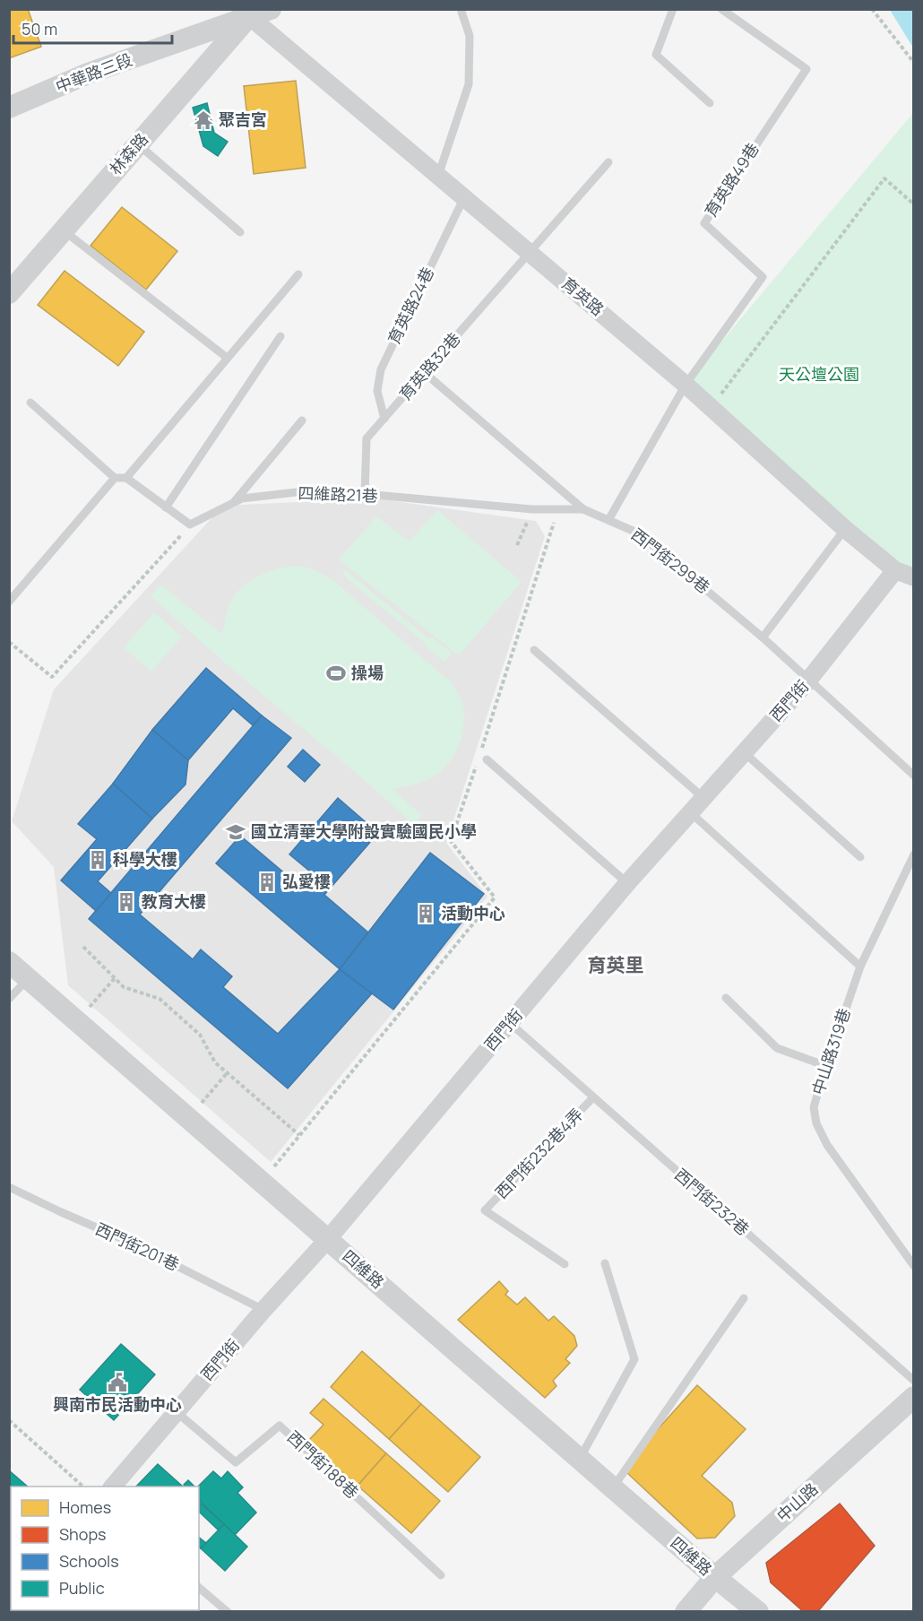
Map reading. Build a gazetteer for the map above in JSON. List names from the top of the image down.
{
  "streets": {
    "street": [
      "中華路三段",
      "林森路",
      "育英路",
      "西門街",
      "四維路",
      "中山路"
    ],
    "lane": [
      "育英路49巷",
      "育英路24巷",
      "育英路32巷",
      "四維路21巷",
      "西門街299巷",
      "中山路319巷",
      "西門街232巷4弄",
      "西門街232巷",
      "西門街201巷",
      "西門街188巷"
    ]
  },
  "crossings": [
    ["中華路三段", "林森路"],
    ["中華路三段", "育英路"],
    ["林森路", "育英路"],
    ["育英路49巷", "育英路"],
    ["育英路", "育英路24巷"],
    ["育英路", "育英路32巷"],
    ["育英路", "西門街"],
    ["育英路24巷", "育英路32巷"],
    ["育英路32巷", "四維路21巷"],
    ["育英路32巷", "西門街299巷"],
    ["四維路21巷", "西門街299巷"],
    ["西門街299巷", "西門街"],
    ["西門街", "西門街232巷"],
    ["西門街", "西門街201巷"],
    ["西門街", "四維路"],
    ["西門街", "西門街188巷"],
    ["西門街232巷4弄", "西門街232巷"],
    ["四維路", "中山路"]
  ],
  "districts": ["育英里"],
  "parks": ["天公壇公園"],
  "places": {
    "temple": ["聚吉宮"],
    "sports": ["操場"],
    "school or university": ["國立清華大學附設實驗國民小學"],
    "building": [
      "科學大樓",
      "弘愛樓",
      "教育大樓",
      "活動中心"
    ],
    "public building": ["興南市民活動中心"]
  },
  "legend": [
    "Homes",
    "Shops",
    "Schools",
    "Public"
  ],
  "scale_bar": "50 m"
}
